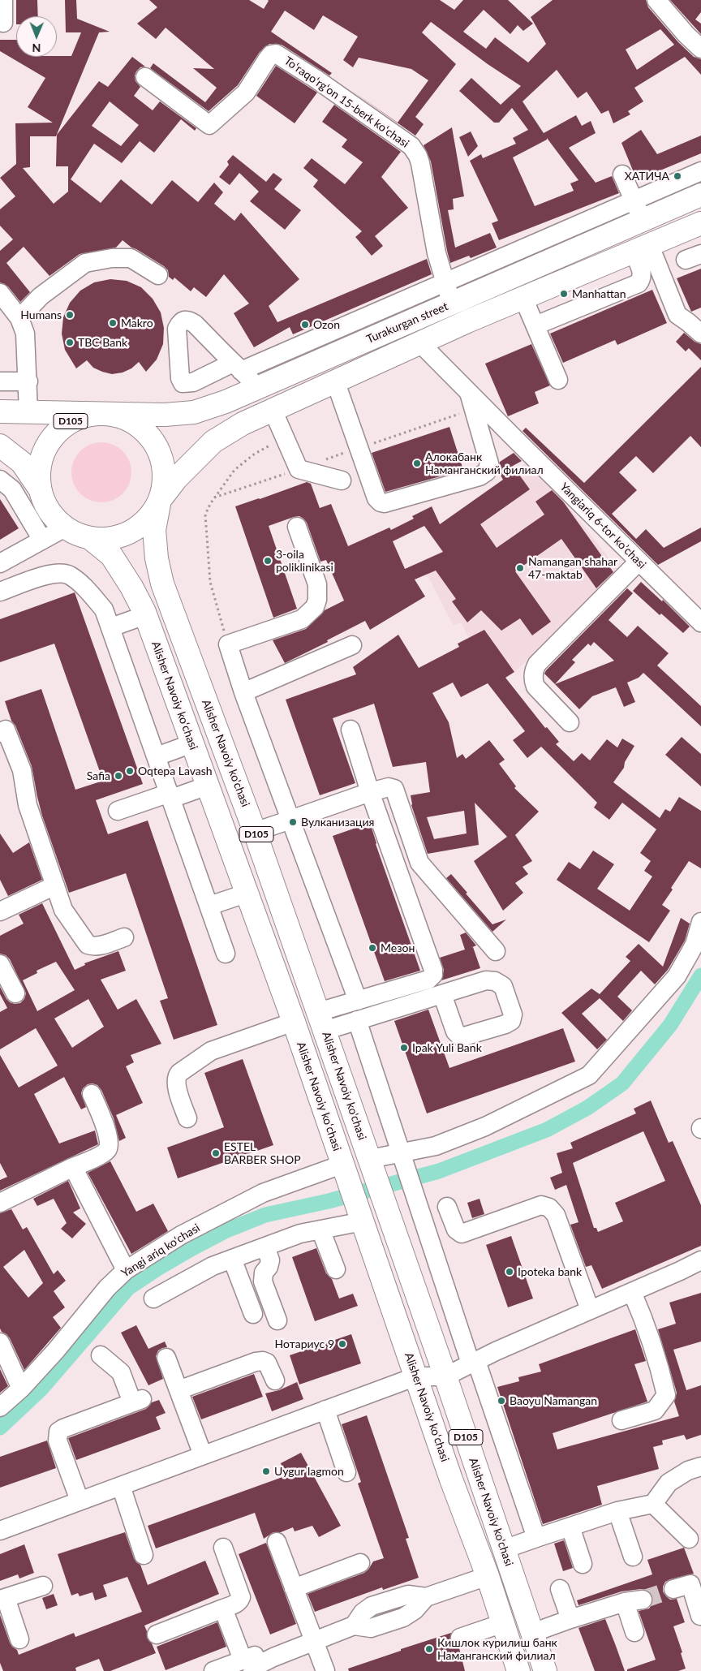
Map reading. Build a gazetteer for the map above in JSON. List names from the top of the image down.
{
  "streets": {
    "main road": [
      "Turakurgan street",
      "D105",
      "Alisher Navoiy koʻchasi",
      "Alisher Navoiy ko'chasi"
    ],
    "street": ["Toʻraqoʻrgʻon 15-berk koʻchasi", "Yangiаriq 6-tor koʼchasi", "Yangi ariq ko‘chasi"]
  },
  "crossings": [
    ["Toʻraqoʻrgʻon 15-berk koʻchasi", "Turakurgan street"],
    ["Turakurgan street", "D105"],
    ["Turakurgan street", "Yangiаriq 6-tor koʼchasi"],
    ["Turakurgan street", "Alisher Navoiy koʻchasi"],
    ["Turakurgan street", "Alisher Navoiy ko'chasi"],
    ["D105", "Alisher Navoiy koʻchasi"],
    ["D105", "Alisher Navoiy ko'chasi"],
    ["Alisher Navoiy koʻchasi", "Alisher Navoiy ko'chasi"],
    ["Alisher Navoiy koʻchasi", "Yangi ariq ko‘chasi"]
  ],
  "places": [
    "ХАТИЧА",
    "Manhattan",
    "Humans",
    "Makro",
    "Ozon",
    "TBC Bank",
    "Алокабанк Наманганский филиал",
    "3-oila poliklinikasi",
    "Namangan shahar 47-maktab",
    "Oqtepa Lavash",
    "Safia",
    "Вулканизация",
    "Мезон",
    "Ipak Yuli Bank",
    "ESTEL BARBER SHOP",
    "Ipoteka bank",
    "Нотариус 9",
    "Baoyu Namangan",
    "Uygur lagmon",
    "Кишлок курилиш банк Наманганский филиал"
  ],
  "north": "bottom"
}
